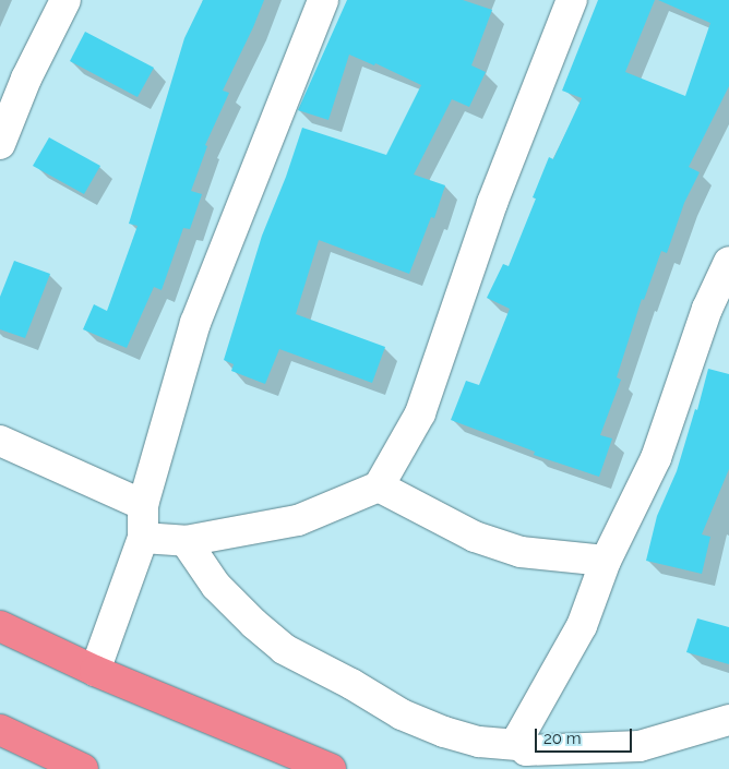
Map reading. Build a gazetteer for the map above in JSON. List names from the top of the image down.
{
  "scale_bar": "20 m"
}
